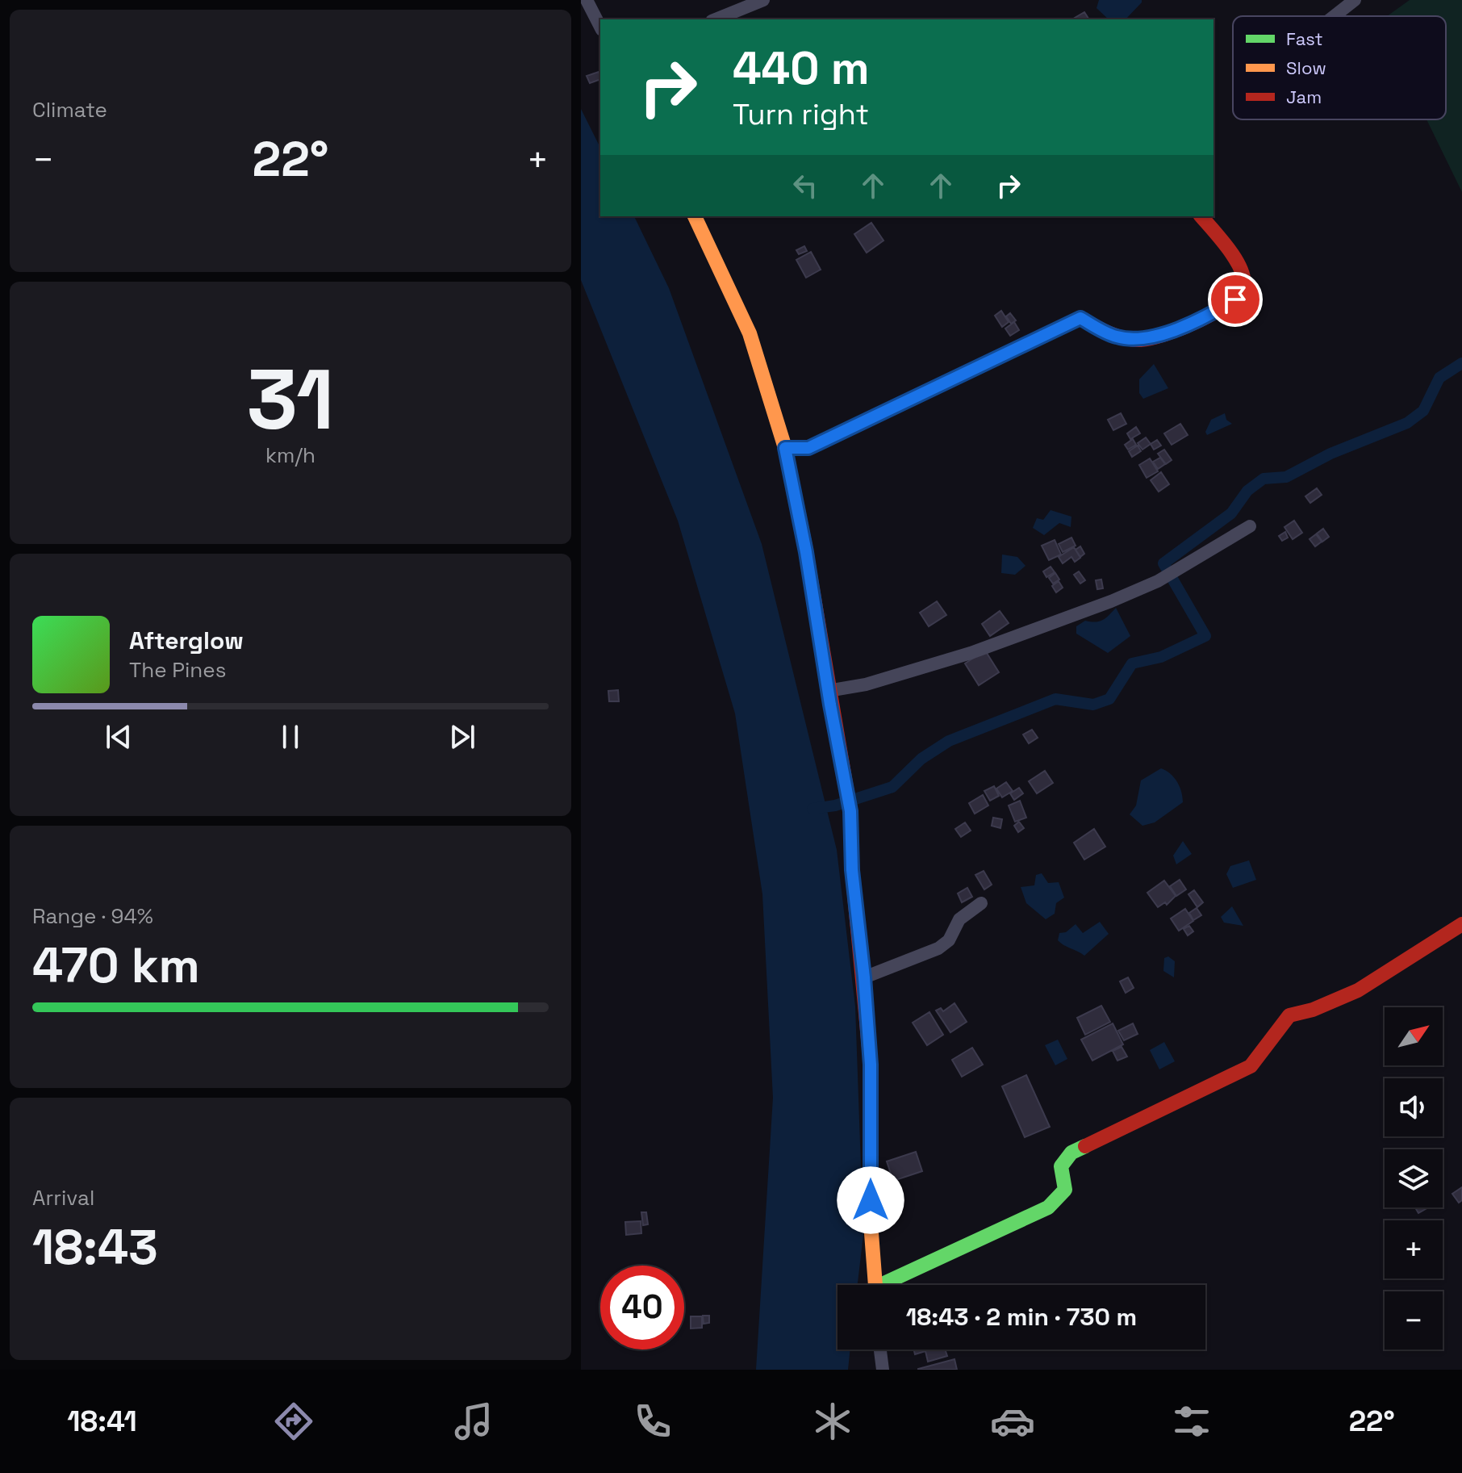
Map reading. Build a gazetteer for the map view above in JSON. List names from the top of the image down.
{
  "legend": ["Fast", "Slow", "Jam"],
  "north": "top right",
  "page": {
    "tile": [
      "Climate",
      ["31", "km/h"],
      ["Range · 94%", "470 km"],
      ["Arrival", "18:43"]
    ],
    "turn": ["440 m", "Turn right"],
    "heat": ["−", "22°", "+"],
    "song": ["Afterglow", "The Pines"],
    "map_buttons": ["+", "−"],
    "limit": "40",
    "trip": "18:43 · 2 min · 730 m",
    "tabs": ["18:41", "22°"]
  }
}
